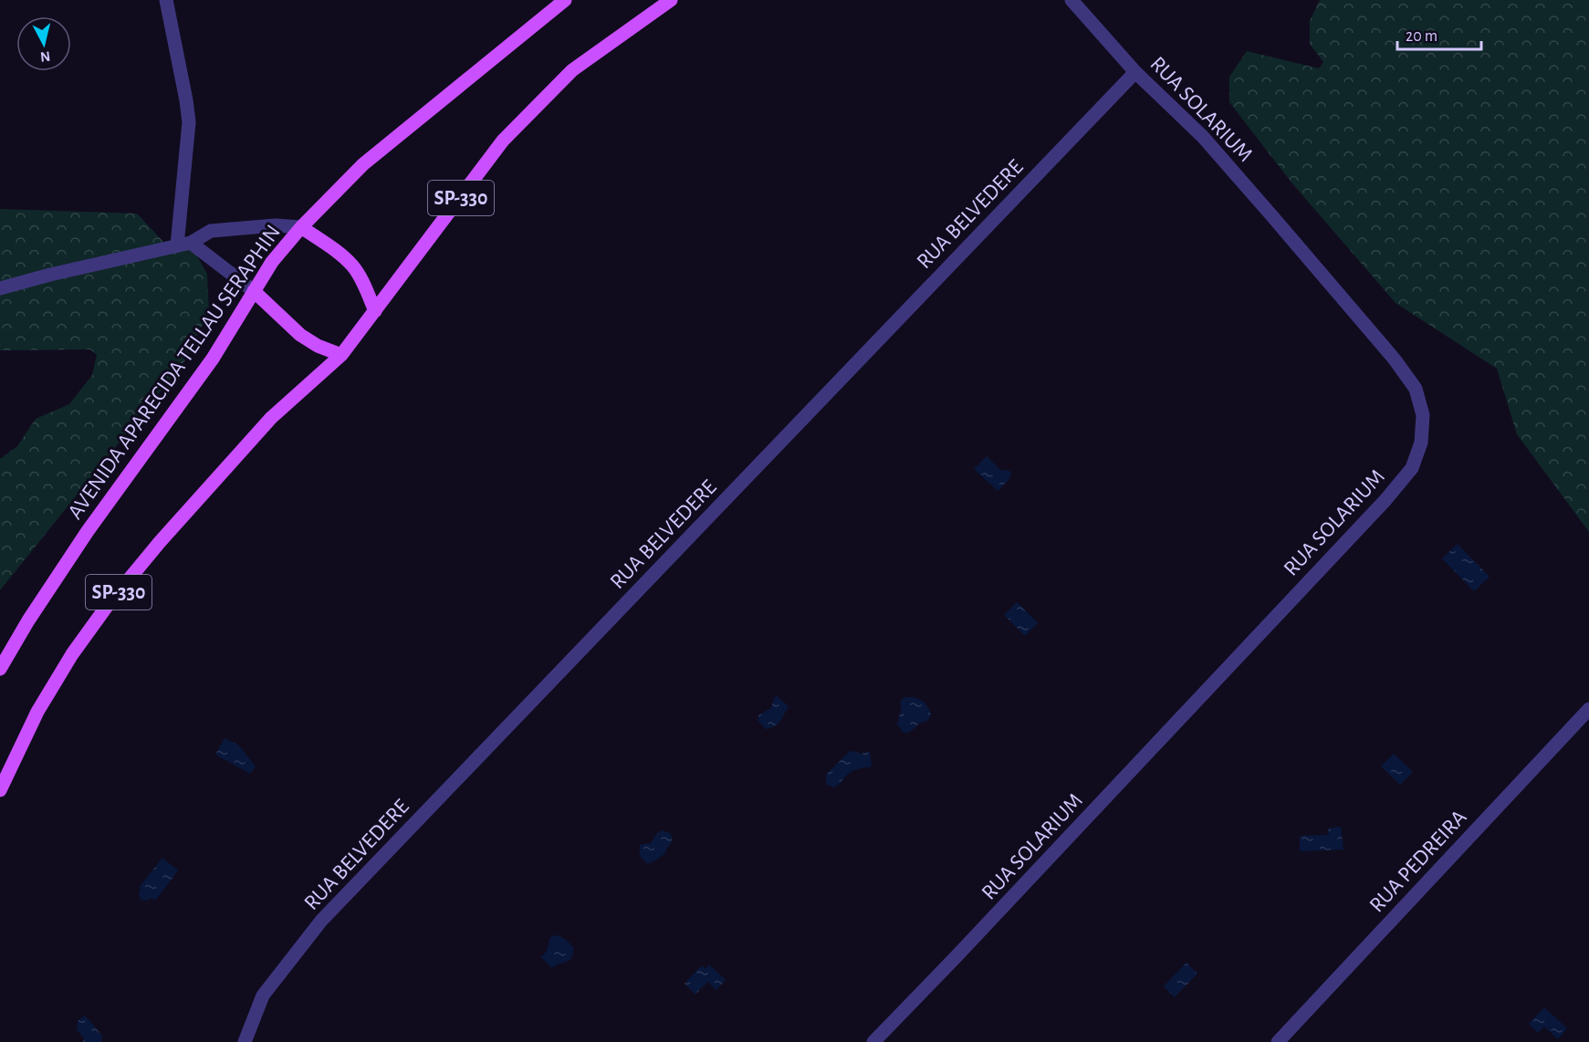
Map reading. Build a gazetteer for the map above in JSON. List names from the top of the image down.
{
  "streets": {
    "main road": ["SP-330", "AVENIDA APARECIDA TELLAU SERAPHIN"],
    "street": ["RUA SOLARIUM", "RUA BELVEDERE", "RUA PEDREIRA"]
  },
  "crossings": [
    ["RUA SOLARIUM", "RUA BELVEDERE"]
  ],
  "scale_bar": "20 m",
  "north": "bottom"
}
